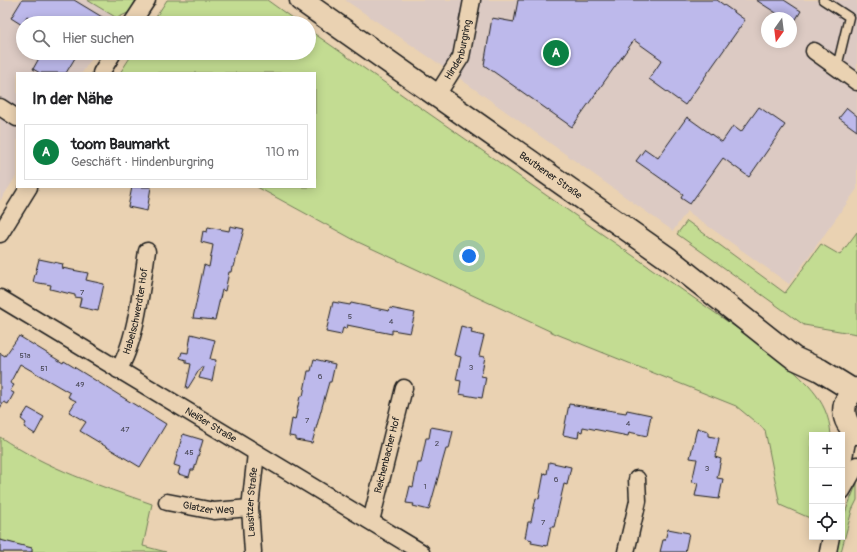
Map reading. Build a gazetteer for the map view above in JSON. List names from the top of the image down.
{
  "streets": {
    "main road": ["Beuthener Straße"],
    "street": [
      "Hindenburgring",
      "Habelschwerdter Hof",
      "Neißer Straße",
      "Reichenbacher Hof",
      "Lausitzer Straße",
      "Glatzer Weg"
    ]
  },
  "crossings": [
    ["Hindenburgring", "Beuthener Straße"],
    ["Habelschwerdter Hof", "Neißer Straße"],
    ["Neißer Straße", "Reichenbacher Hof"],
    ["Neißer Straße", "Lausitzer Straße"],
    ["Lausitzer Straße", "Glatzer Weg"]
  ],
  "house_numbers": [
    "7",
    "5",
    "4",
    "51a",
    "3",
    "51",
    "6",
    "49",
    "7",
    "4",
    "47",
    "2",
    "45",
    "3",
    "6",
    "1",
    "7"
  ],
  "north": "bottom",
  "page": {
    "search": "Hier suchen",
    "pins": "A",
    "heading": "In der Nähe",
    "list": [
      {
        "mark": "A",
        "name": "toom Baumarkt",
        "note": "Geschäft · Hindenburgring",
        "value": "110 m"
      }
    ],
    "map_buttons": ["+", "−"]
  }
}
